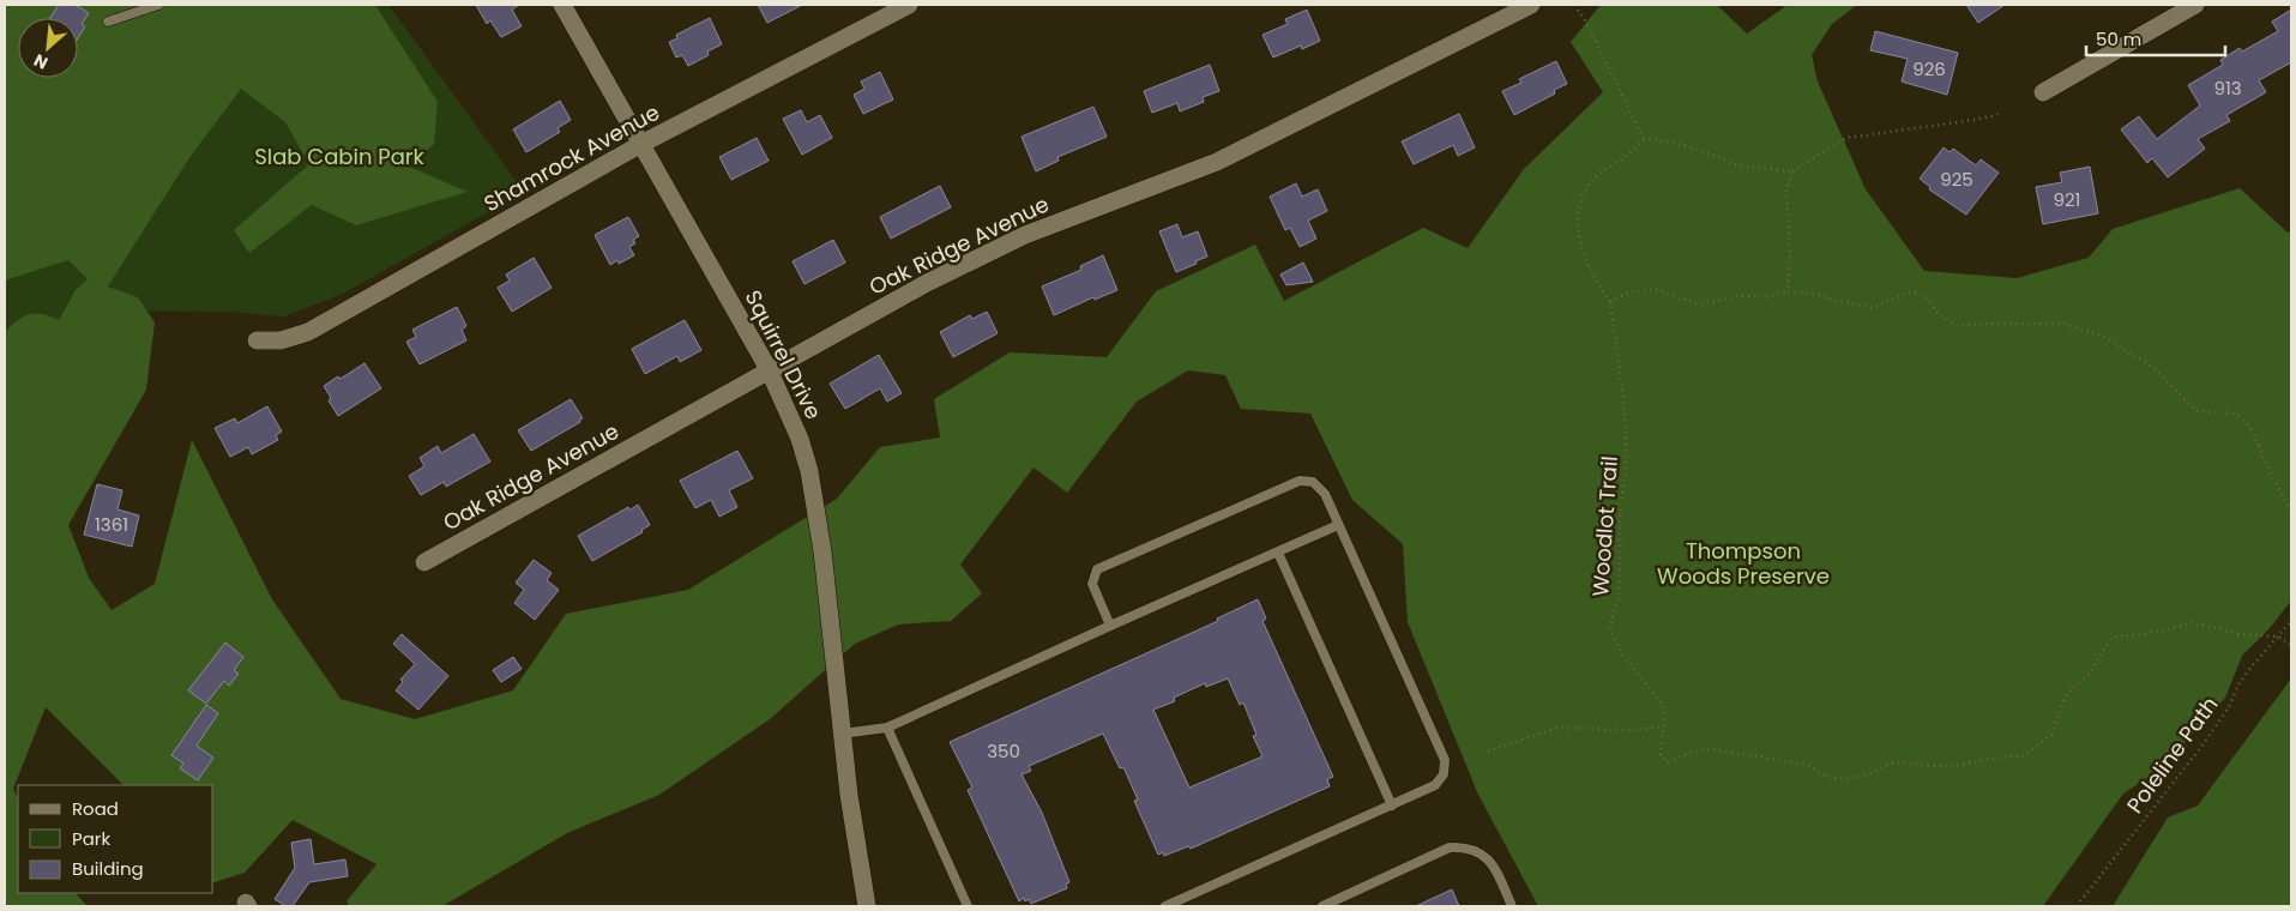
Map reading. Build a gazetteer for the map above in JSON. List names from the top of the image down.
{
  "streets": {
    "street": ["Shamrock Avenue", "Oak Ridge Avenue", "Squirrel Drive"],
    "path": ["Woodlot Trail", "Poleline Path"]
  },
  "crossings": [
    ["Shamrock Avenue", "Squirrel Drive"],
    ["Oak Ridge Avenue", "Squirrel Drive"],
    ["Woodlot Trail", "Poleline Path"]
  ],
  "parks": ["Slab Cabin Park", "Thompson Woods Preserve"],
  "house_numbers": [
    "926",
    "913",
    "925",
    "921",
    "1361",
    "350"
  ],
  "legend": ["Road", "Park", "Building"],
  "scale_bar": "50 m",
  "north": "bottom left"
}
